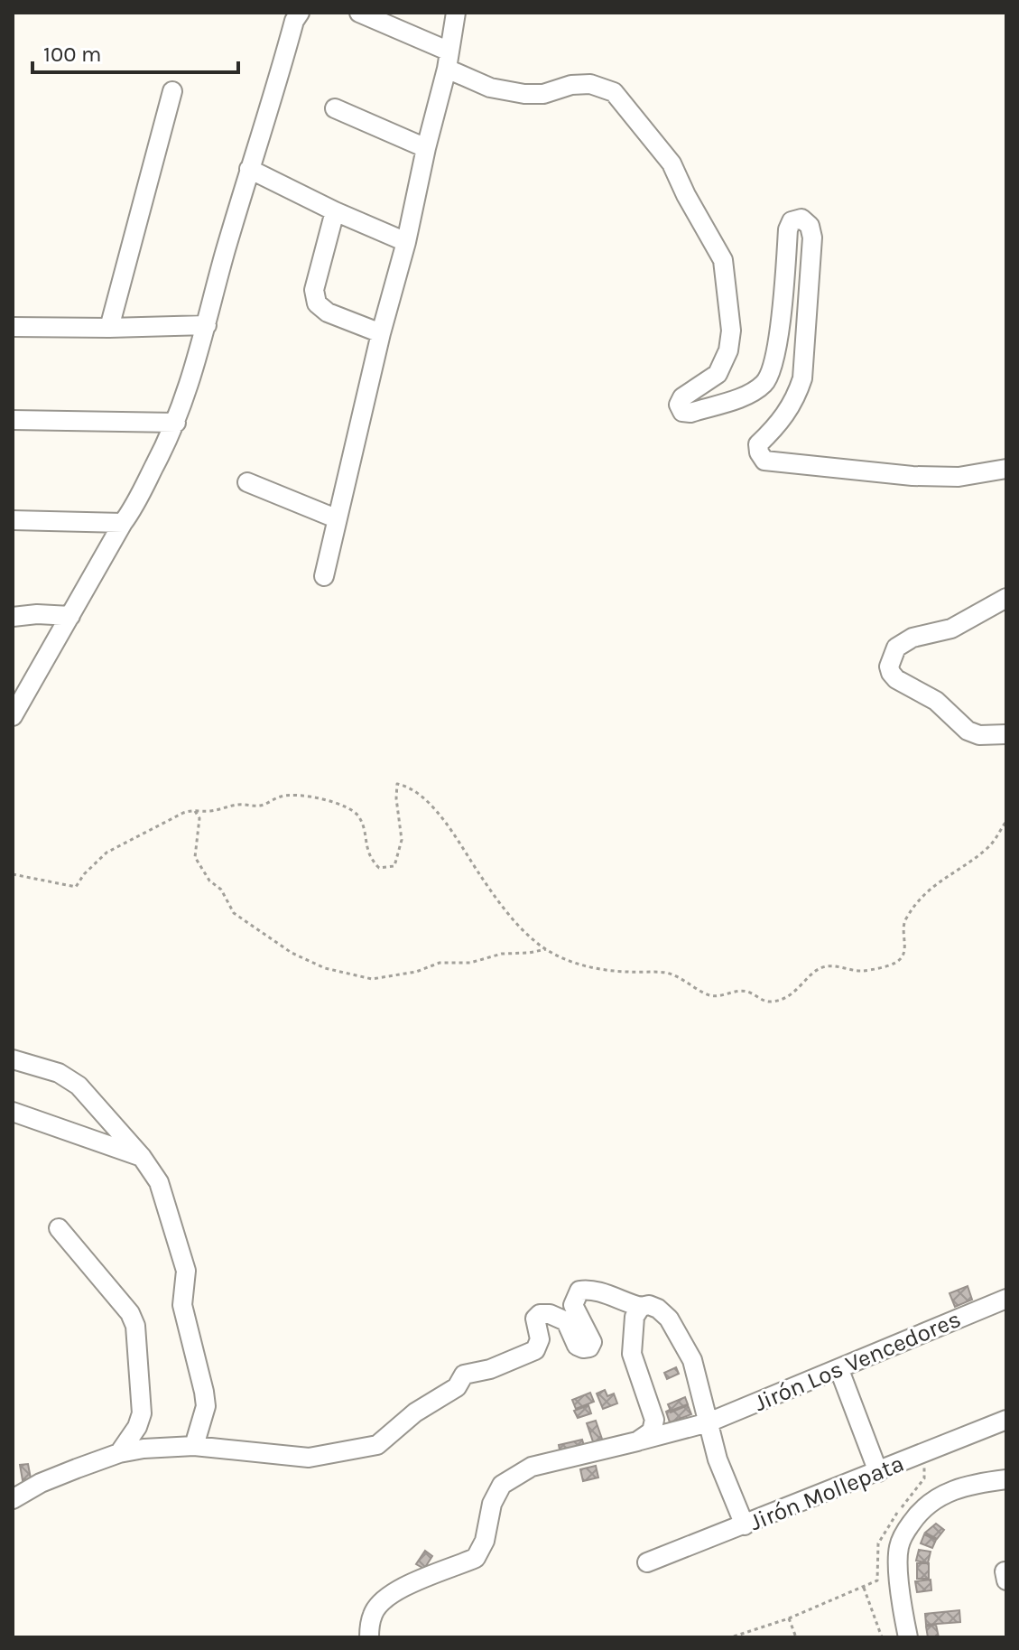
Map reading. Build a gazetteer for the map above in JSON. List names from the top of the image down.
{
  "streets": {
    "street": ["Jirón Los Vencedores", "Jirón Mollepata"]
  },
  "scale_bar": "100 m"
}
